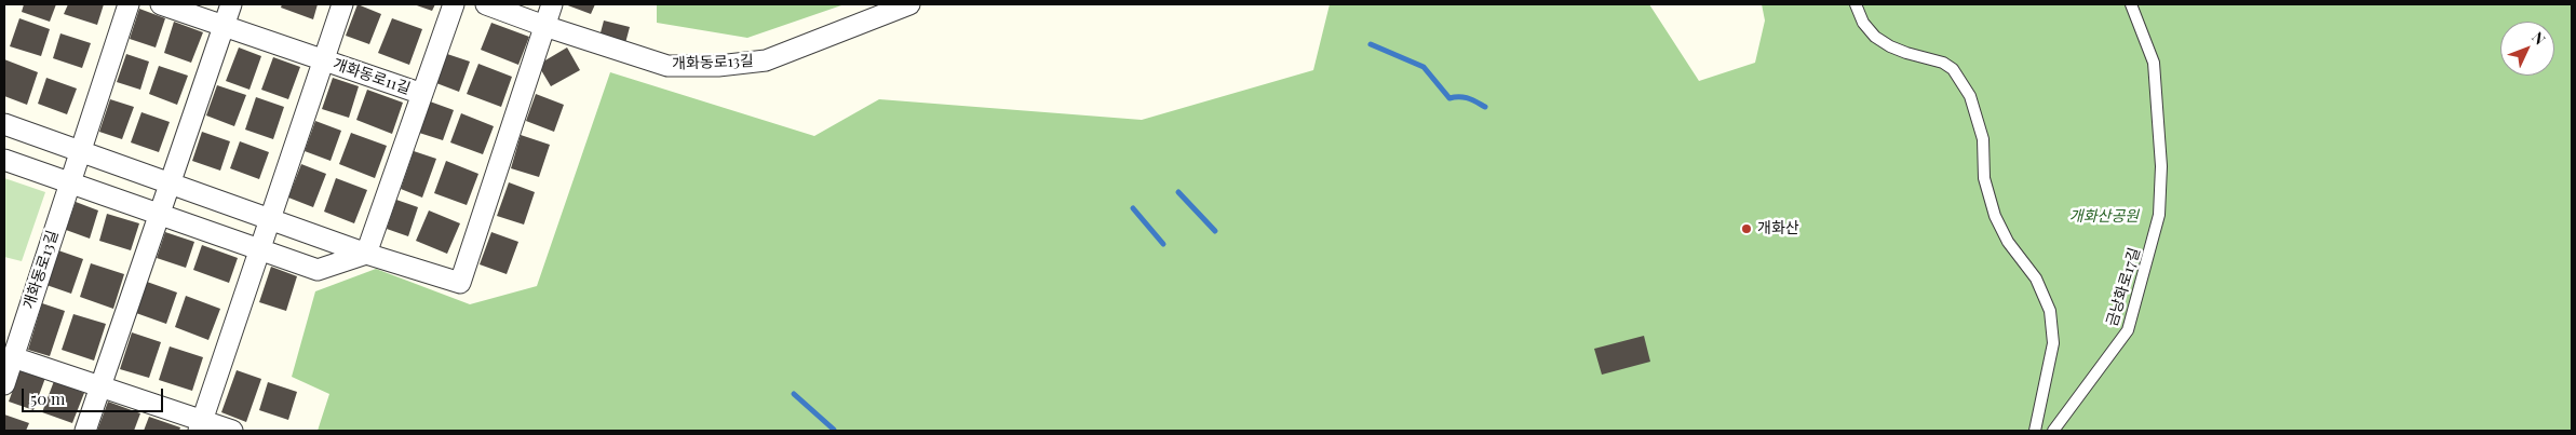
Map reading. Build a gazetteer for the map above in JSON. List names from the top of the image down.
{
  "streets": {
    "street": ["개화동로13길", "개화동로11길"],
    "lane": ["금낭화로17길"]
  },
  "parks": ["개화산공원"],
  "places": ["개화산"],
  "scale_bar": "50 m",
  "north": "top right"
}
